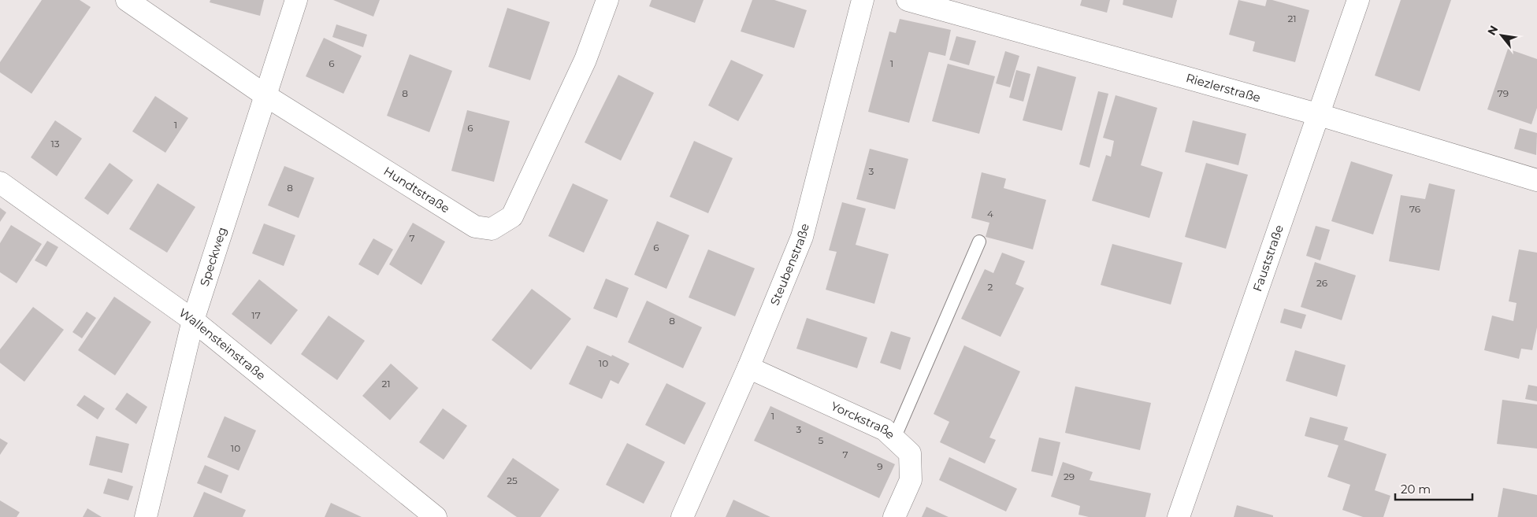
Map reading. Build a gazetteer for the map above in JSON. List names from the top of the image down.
{
  "streets": {
    "street": [
      "Riezlerstraße",
      "Hundtstraße",
      "Speckweg",
      "Fauststraße",
      "Steubenstraße",
      "Wallensteinstraße",
      "Yorckstraße"
    ]
  },
  "crossings": [
    ["Riezlerstraße", "Fauststraße"],
    ["Hundtstraße", "Speckweg"],
    ["Speckweg", "Wallensteinstraße"],
    ["Steubenstraße", "Yorckstraße"]
  ],
  "house_numbers": [
    "21",
    "6",
    "1",
    "8",
    "79",
    "1",
    "6",
    "13",
    "3",
    "8",
    "76",
    "4",
    "7",
    "6",
    "26",
    "2",
    "17",
    "8",
    "10",
    "21",
    "1",
    "3",
    "5",
    "10",
    "7",
    "9",
    "29",
    "25"
  ],
  "scale_bar": "20 m",
  "north": "top left"
}
